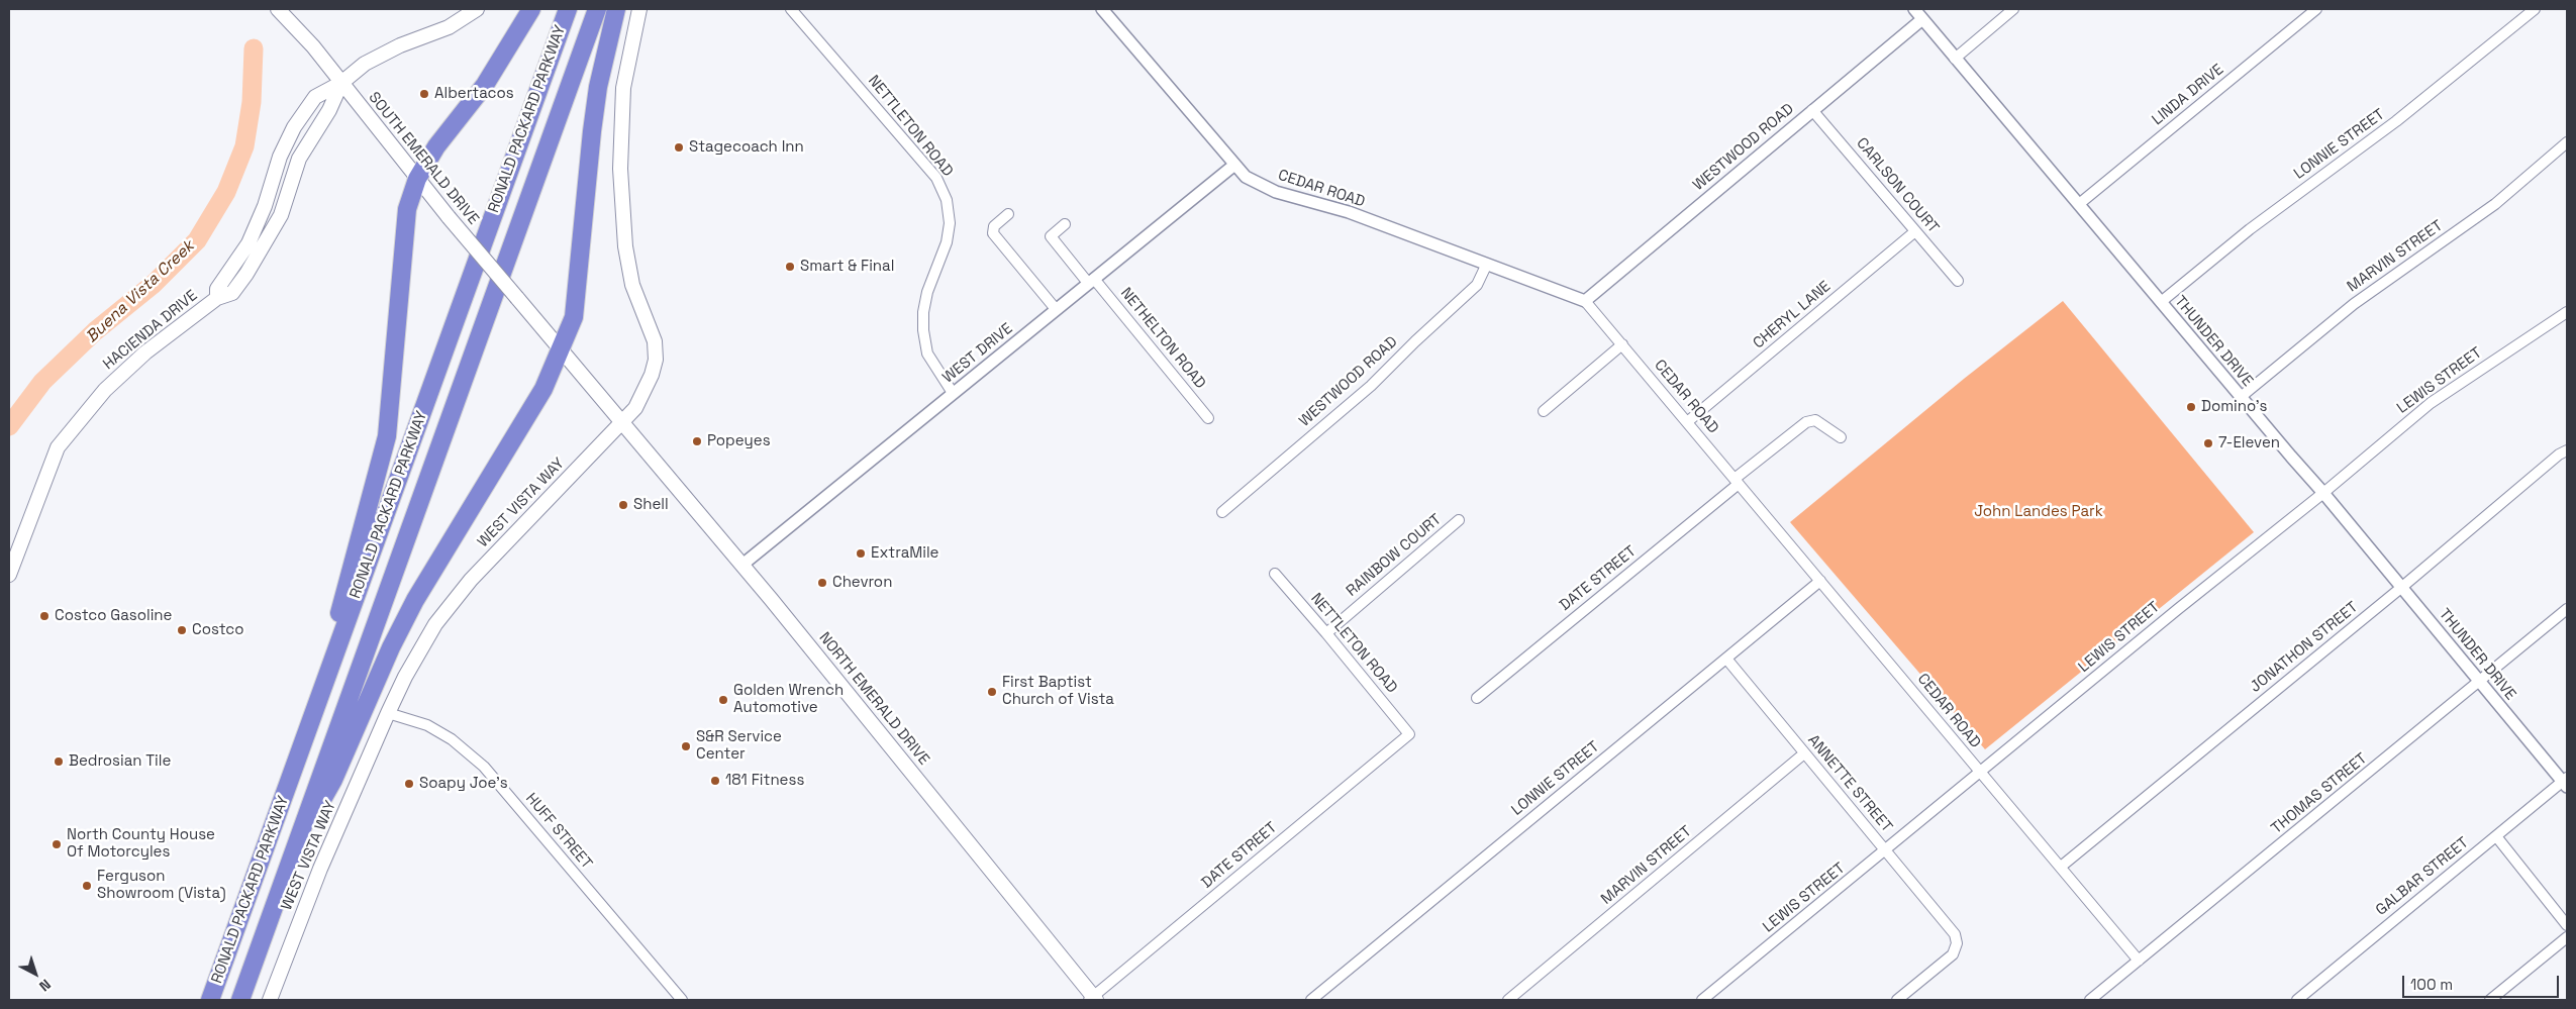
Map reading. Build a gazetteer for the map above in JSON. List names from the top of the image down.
{
  "streets": {
    "highway": ["RONALD PACKARD PARKWAY"],
    "main road": [
      "SOUTH EMERALD DRIVE",
      "HACIENDA DRIVE",
      "WEST VISTA WAY",
      "NORTH EMERALD DRIVE"
    ],
    "street": [
      "LINDA DRIVE",
      "NETTLETON ROAD",
      "LONNIE STREET",
      "WESTWOOD ROAD",
      "CARLSON COURT",
      "CEDAR ROAD",
      "MARVIN STREET",
      "CHERYL LANE",
      "NETHELTON ROAD",
      "THUNDER DRIVE",
      "WEST DRIVE",
      "LEWIS STREET",
      "RAINBOW COURT",
      "DATE STREET",
      "JONATHON STREET",
      "ANNETTE STREET",
      "THOMAS STREET",
      "HUFF STREET",
      "GALBAR STREET"
    ]
  },
  "crossings": [
    ["LINDA DRIVE", "THUNDER DRIVE"],
    ["NETTLETON ROAD", "WEST DRIVE"],
    ["NETTLETON ROAD", "RAINBOW COURT"],
    ["NETTLETON ROAD", "DATE STREET"],
    ["LONNIE STREET", "CEDAR ROAD"],
    ["LONNIE STREET", "THUNDER DRIVE"],
    ["LONNIE STREET", "ANNETTE STREET"],
    ["WESTWOOD ROAD", "CARLSON COURT"],
    ["WESTWOOD ROAD", "CEDAR ROAD"],
    ["WESTWOOD ROAD", "THUNDER DRIVE"],
    ["SOUTH EMERALD DRIVE", "HACIENDA DRIVE"],
    ["SOUTH EMERALD DRIVE", "WEST VISTA WAY"],
    ["SOUTH EMERALD DRIVE", "NORTH EMERALD DRIVE"],
    ["CARLSON COURT", "CHERYL LANE"],
    ["CEDAR ROAD", "CHERYL LANE"],
    ["CEDAR ROAD", "WEST DRIVE"],
    ["CEDAR ROAD", "LEWIS STREET"],
    ["CEDAR ROAD", "DATE STREET"],
    ["CEDAR ROAD", "JONATHON STREET"],
    ["CEDAR ROAD", "THOMAS STREET"],
    ["MARVIN STREET", "THUNDER DRIVE"],
    ["MARVIN STREET", "ANNETTE STREET"],
    ["NETHELTON ROAD", "WEST DRIVE"],
    ["THUNDER DRIVE", "LEWIS STREET"],
    ["THUNDER DRIVE", "JONATHON STREET"],
    ["THUNDER DRIVE", "THOMAS STREET"],
    ["THUNDER DRIVE", "GALBAR STREET"],
    ["WEST DRIVE", "NORTH EMERALD DRIVE"],
    ["LEWIS STREET", "ANNETTE STREET"],
    ["WEST VISTA WAY", "NORTH EMERALD DRIVE"],
    ["WEST VISTA WAY", "HUFF STREET"],
    ["DATE STREET", "NORTH EMERALD DRIVE"]
  ],
  "water": ["Buena Vista Creek"],
  "parks": ["John Landes Park"],
  "places": [
    "Albertacos",
    "Stagecoach Inn",
    "Smart & Final",
    "Domino's",
    "Popeyes",
    "7-Eleven",
    "Shell",
    "ExtraMile",
    "Chevron",
    "Costco Gasoline",
    "Costco",
    "First Baptist Church of Vista",
    "Golden Wrench Automotive",
    "S&R Service Center",
    "Bedrosian Tile",
    "181 Fitness",
    "Soapy Joe's",
    "North County House Of Motorcyles",
    "Ferguson Showroom (Vista)"
  ],
  "scale_bar": "100 m",
  "north": "bottom right"
}
